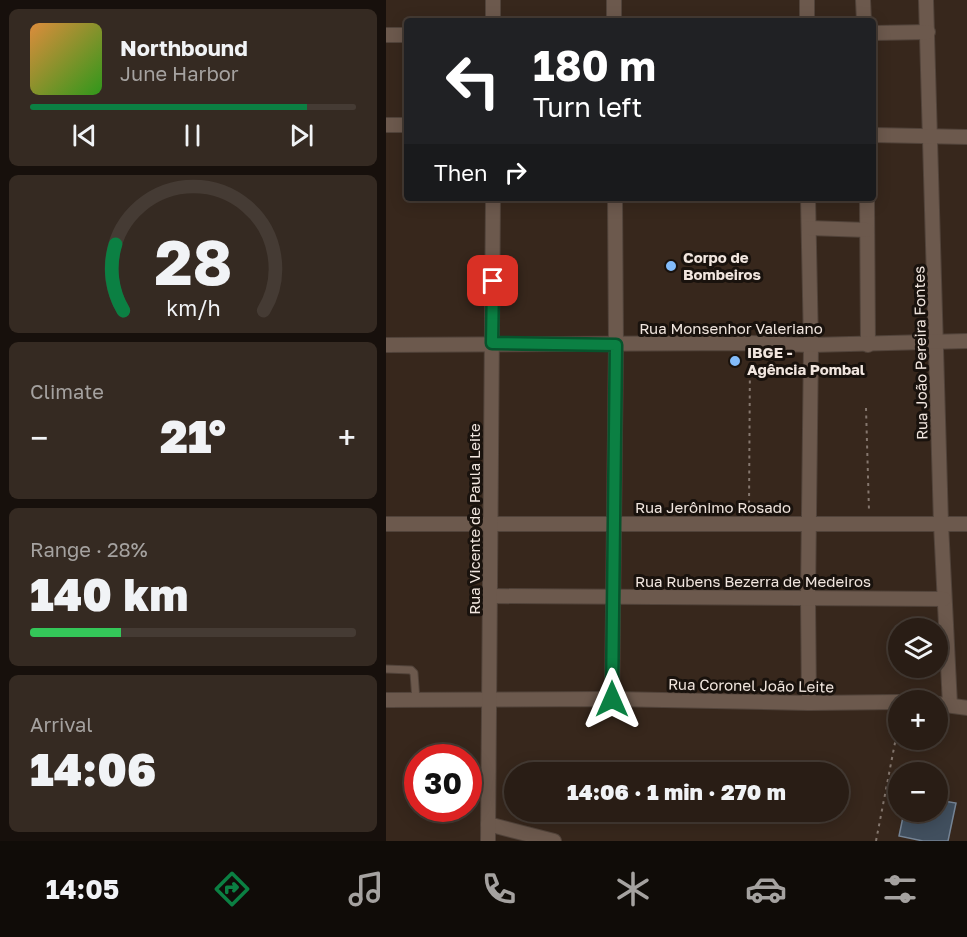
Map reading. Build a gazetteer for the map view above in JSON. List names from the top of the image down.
{
  "streets": {
    "street": [
      "Rua Monsenhor Valeriano",
      "Rua João Pereira Fontes",
      "Rua Jerônimo Rosado",
      "Rua Vicente de Paula Leite",
      "Rua Rubens Bezerra de Medeiros",
      "Rua Coronel João Leite"
    ]
  },
  "crossings": [
    ["Rua Monsenhor Valeriano", "Rua João Pereira Fontes"],
    ["Rua Monsenhor Valeriano", "Rua Vicente de Paula Leite"],
    ["Rua João Pereira Fontes", "Rua Jerônimo Rosado"],
    ["Rua João Pereira Fontes", "Rua Rubens Bezerra de Medeiros"],
    ["Rua Jerônimo Rosado", "Rua Vicente de Paula Leite"],
    ["Rua Vicente de Paula Leite", "Rua Rubens Bezerra de Medeiros"],
    ["Rua Vicente de Paula Leite", "Rua Coronel João Leite"]
  ],
  "places": ["Corpo de Bombeiros", "IBGE - Agência Pombal"],
  "page": {
    "turn": ["180 m", "Turn left"],
    "song": ["Northbound", "June Harbor"],
    "then": "Then",
    "tile": [
      "Climate",
      ["Range · 28%", "140 km"],
      ["Arrival", "14:06"]
    ],
    "heat": ["−", "21°", "+"],
    "map_buttons": ["+", "−"],
    "limit": "30",
    "trip": "14:06 · 1 min · 270 m",
    "tabs": "14:05",
    "gauge": ["28", "km/h"]
  }
}
